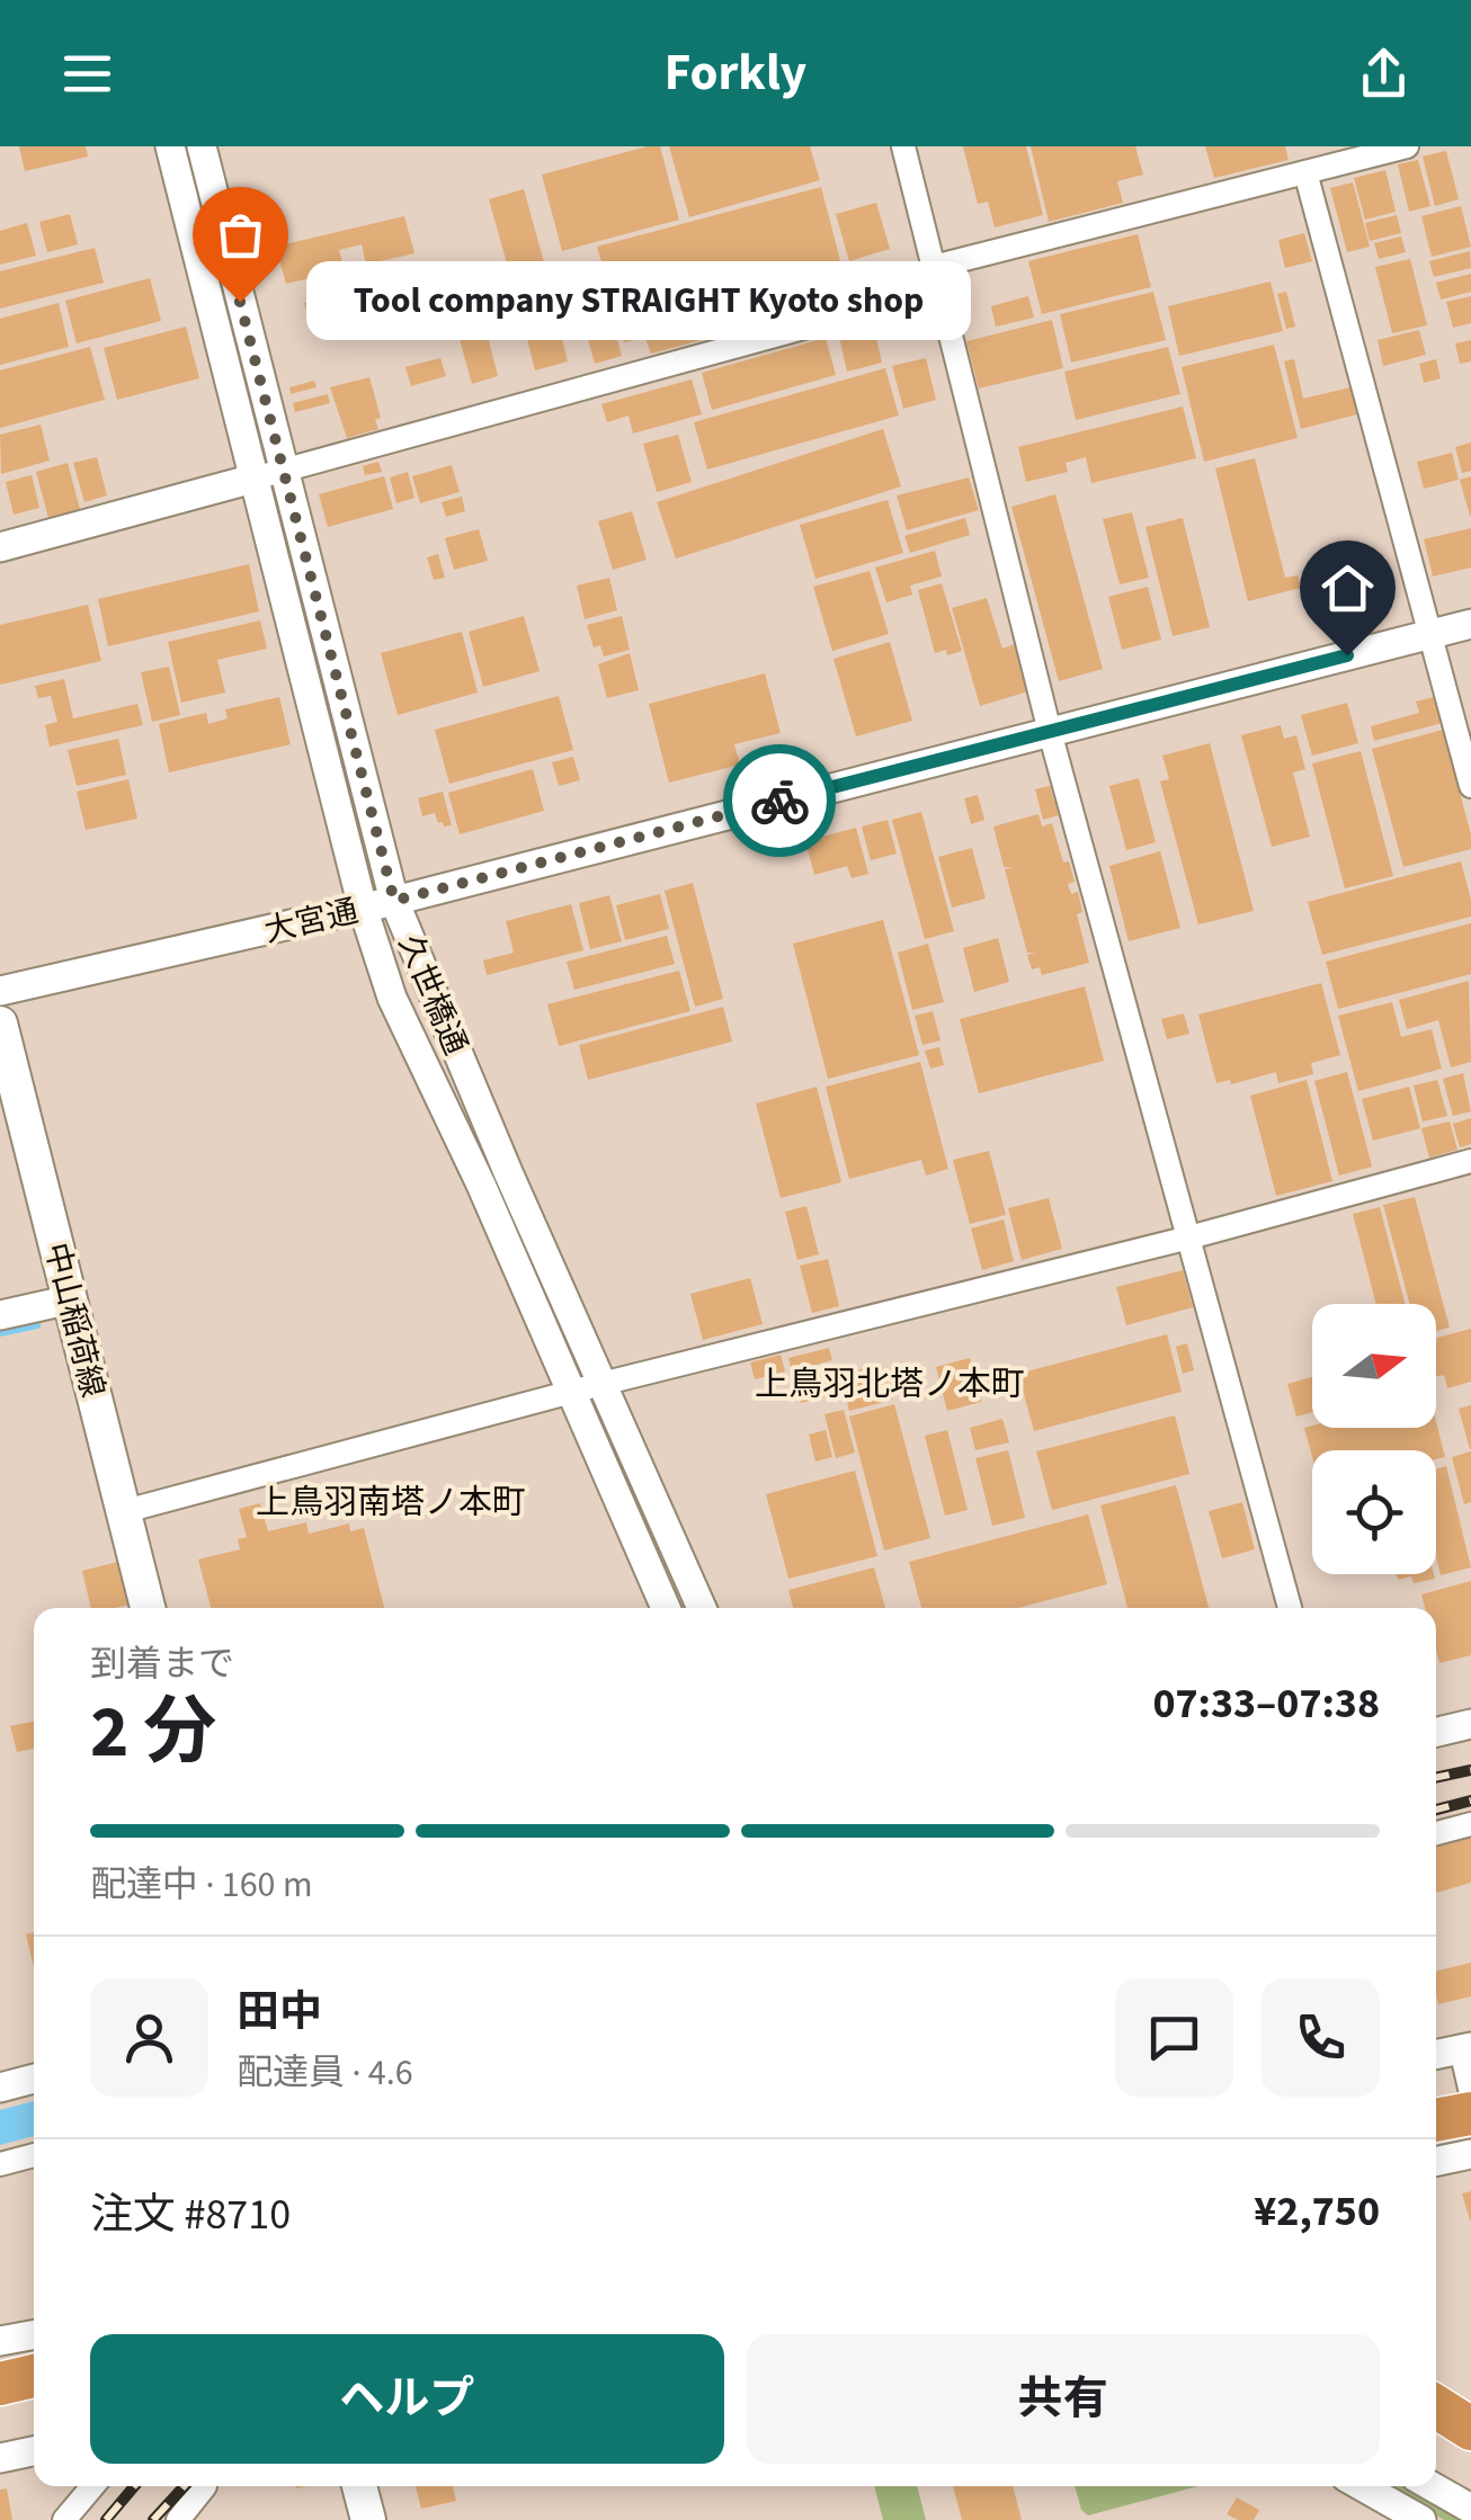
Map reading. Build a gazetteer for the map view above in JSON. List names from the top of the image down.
{
  "streets": {
    "main road": ["中山稲荷線"],
    "street": ["大宮通", "久世橋通"]
  },
  "crossings": [
    ["大宮通", "久世橋通"]
  ],
  "districts": ["上鳥羽北塔ノ本町", "上鳥羽南塔ノ本町"],
  "places": ["Tool company STRAIGHT Kyoto shop"],
  "north": "right",
  "page": {
    "header": "Forkly",
    "bubble": "Tool company STRAIGHT Kyoto shop",
    "heading": ["2 分", "到着まで", "07:33–07:38"],
    "panel": [
      "田中",
      "配達員 · 4.6",
      "注文 #8710",
      "¥2,750"
    ],
    "bar": "配達中 · 160 m",
    "buttons": ["ヘルプ", "共有"]
  }
}
